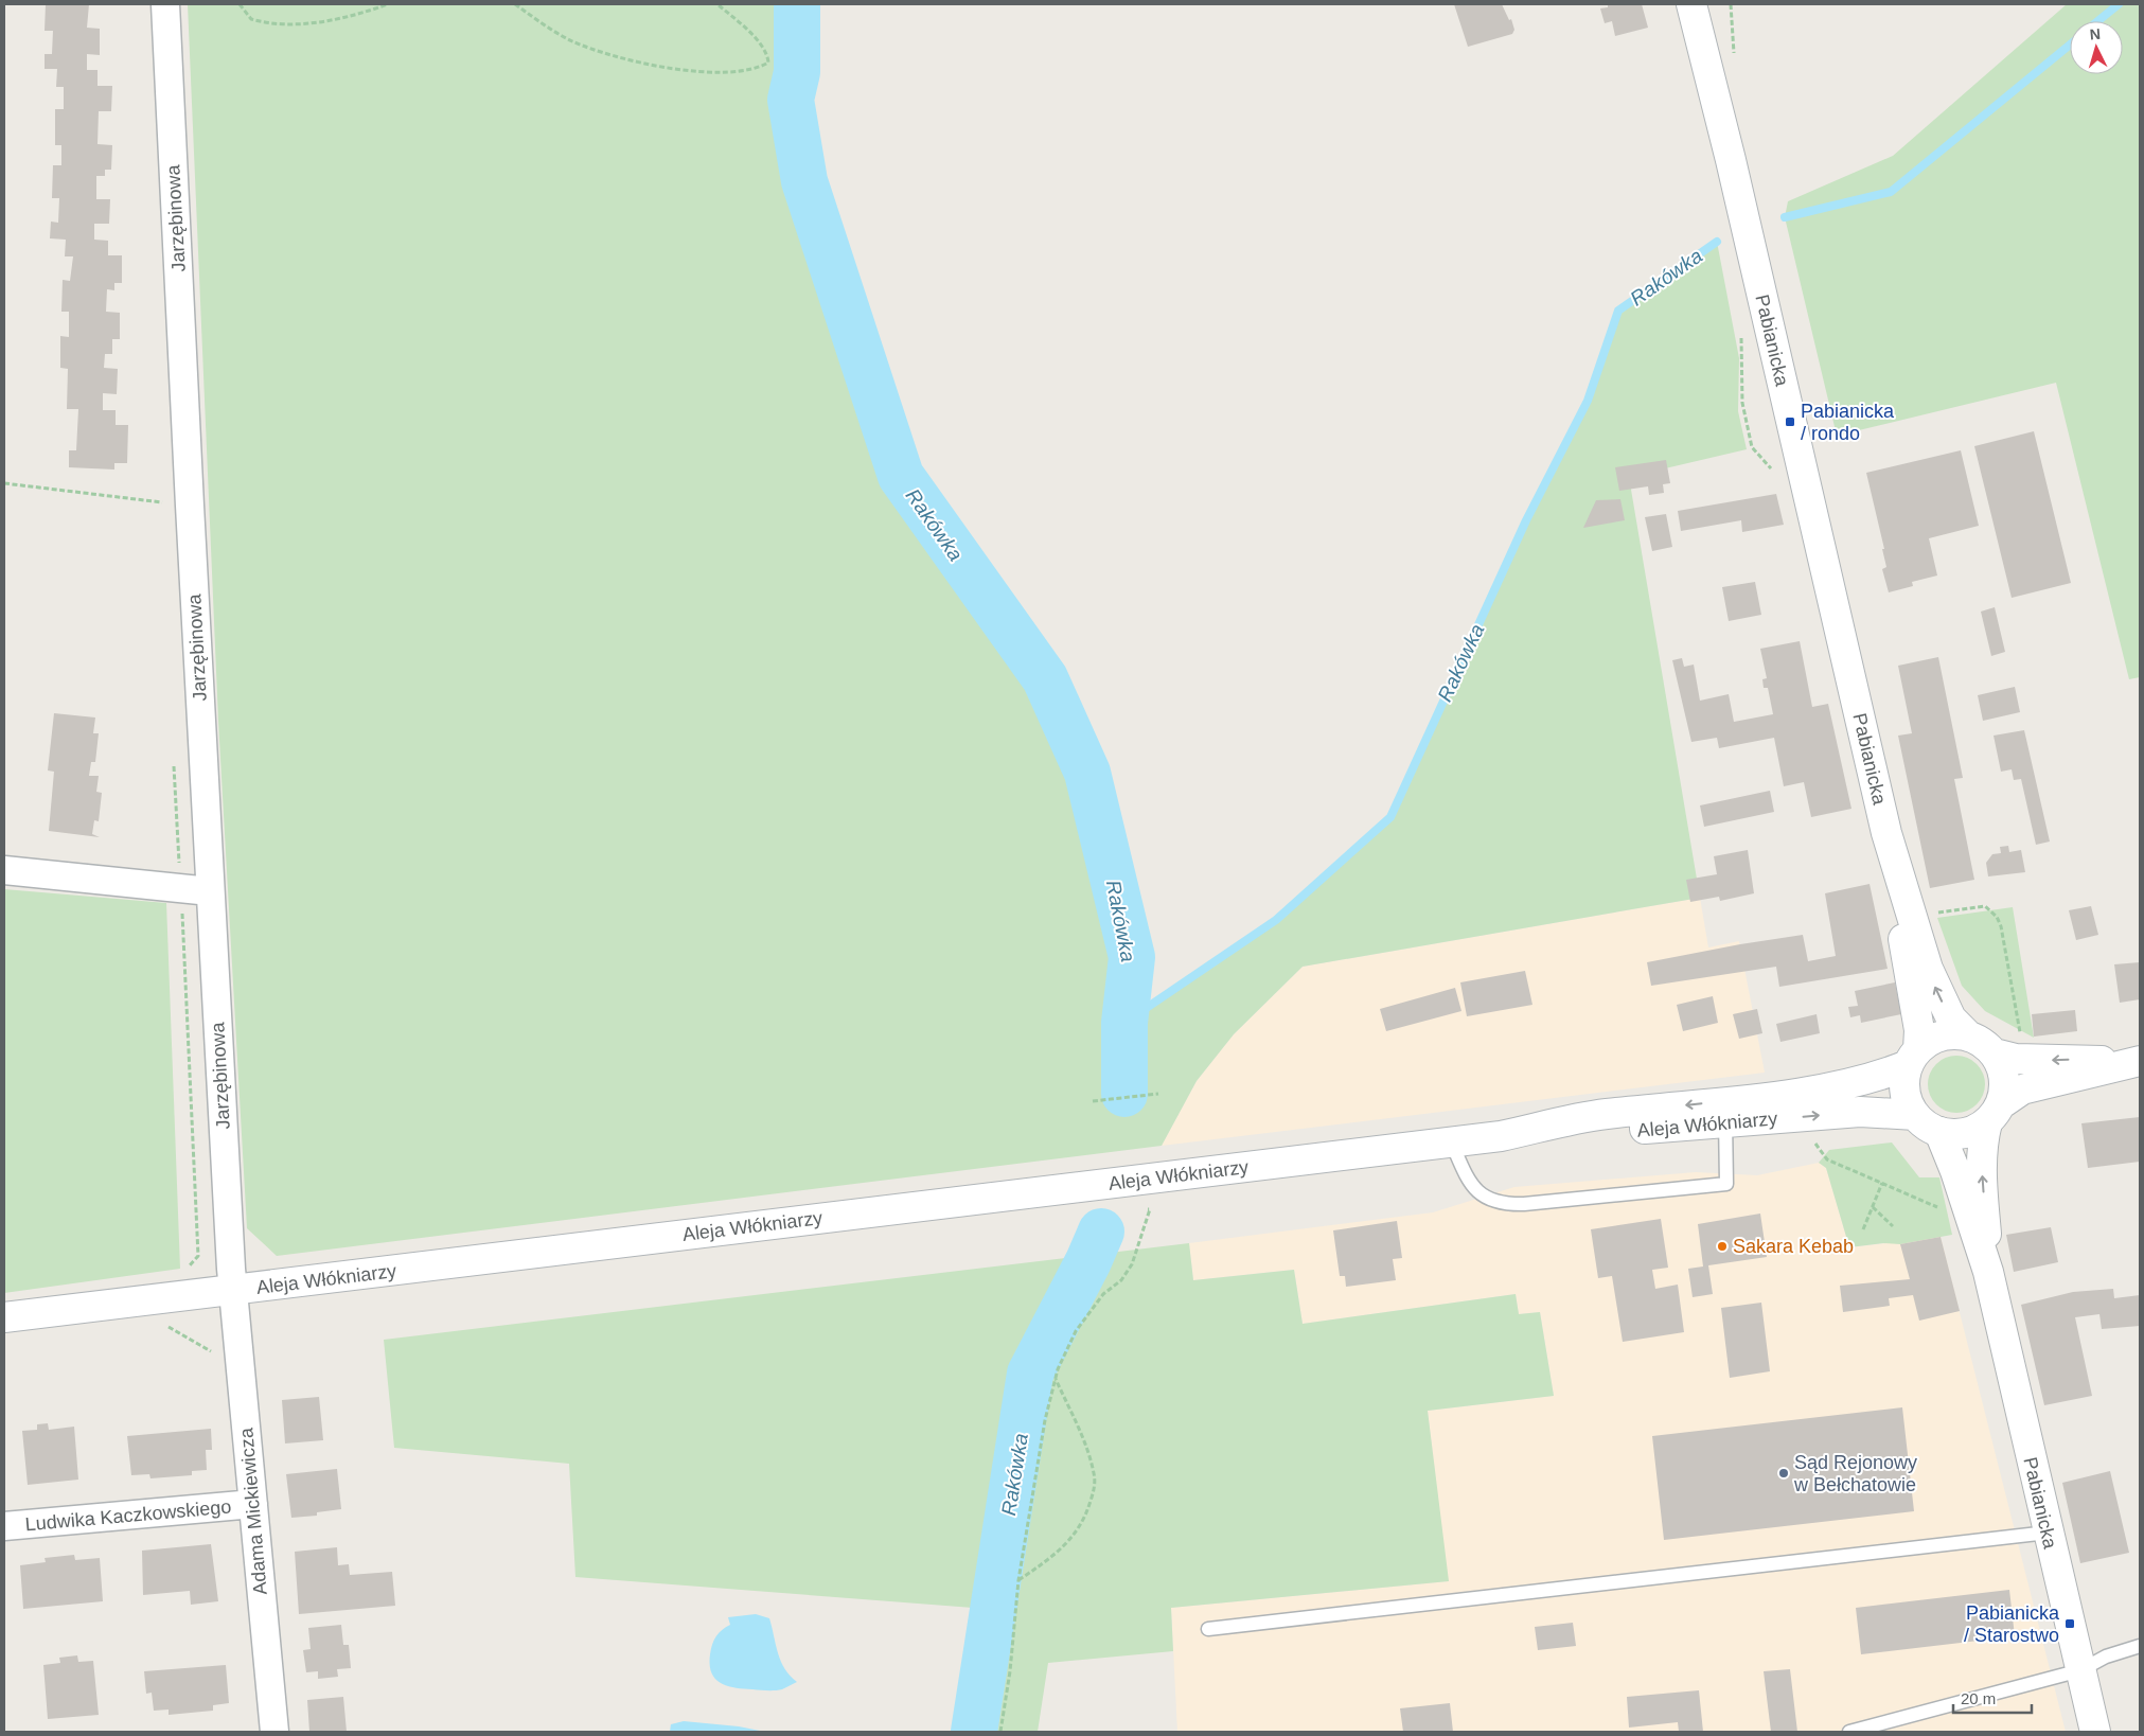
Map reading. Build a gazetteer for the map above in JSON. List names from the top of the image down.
{
  "streets": {
    "main road": ["Pabianicka", "Aleja Włókniarzy"],
    "street": ["Jarzębinowa", "Adama Mickiewicza", "Ludwika Kaczkowskiego"]
  },
  "crossings": [
    ["Jarzębinowa", "Aleja Włókniarzy"],
    ["Jarzębinowa", "Adama Mickiewicza"],
    ["Pabianicka", "Aleja Włókniarzy"],
    ["Aleja Włókniarzy", "Adama Mickiewicza"],
    ["Adama Mickiewicza", "Ludwika Kaczkowskiego"]
  ],
  "water": ["Rakówka"],
  "places": {
    "transit": ["Pabianicka / rondo", "Pabianicka / Starostwo"],
    "other": ["Sakara Kebab", "Sąd Rejonowy w Bełchatowie"]
  },
  "scale_bar": "20 m",
  "north": "top"
}
